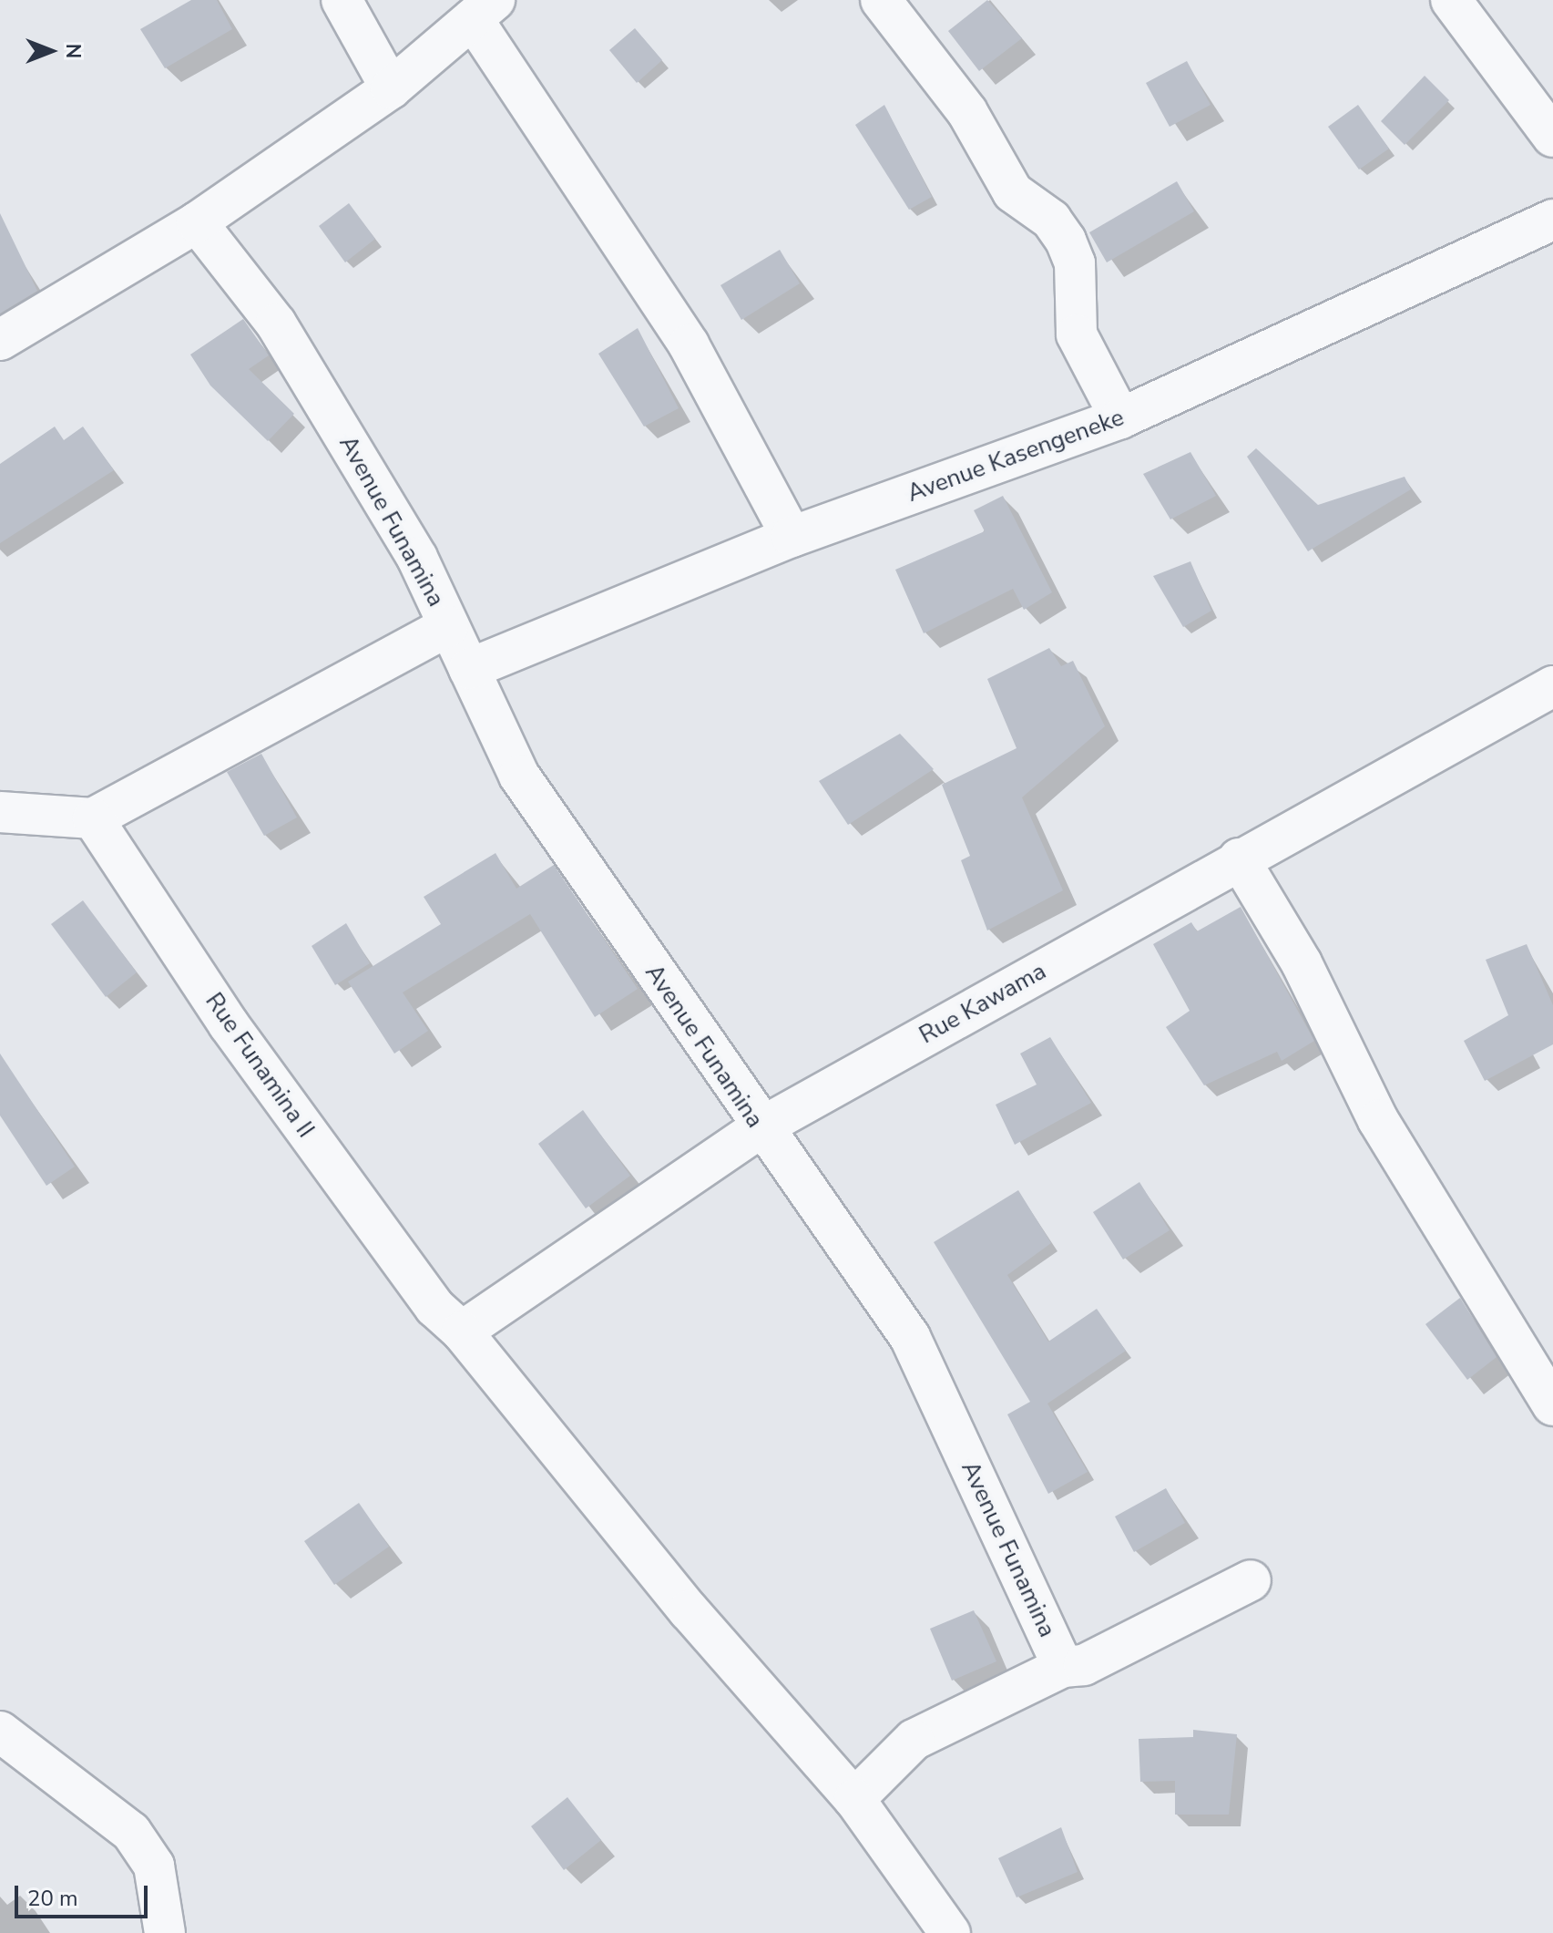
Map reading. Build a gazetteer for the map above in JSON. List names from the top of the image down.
{
  "streets": {
    "street": [
      "Avenue Kasengeneke",
      "Avenue Funamina",
      "Rue Kawama",
      "Rue Funamina II"
    ]
  },
  "crossings": [
    ["Avenue Kasengeneke", "Avenue Funamina"],
    ["Avenue Funamina", "Rue Kawama"],
    ["Avenue Funamina", "Rue Funamina II"],
    ["Rue Kawama", "Rue Funamina II"]
  ],
  "scale_bar": "20 m",
  "north": "right"
}
